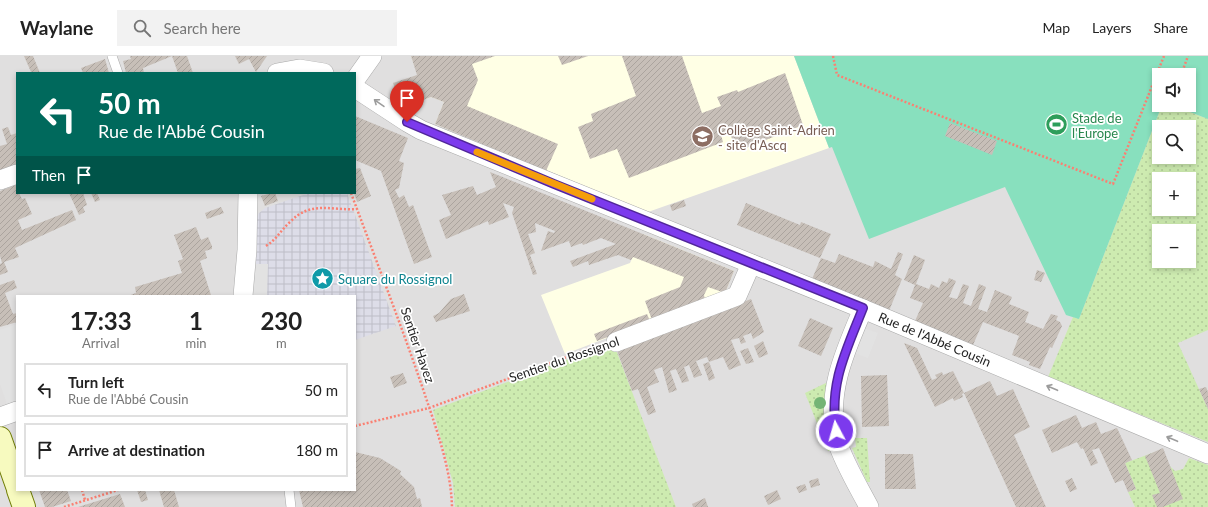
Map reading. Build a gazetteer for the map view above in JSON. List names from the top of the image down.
{
  "streets": {
    "street": ["Rue de l'Abbé Cousin", "Sentier du Rossignol"],
    "path": ["Sentier Havez"]
  },
  "crossings": [
    ["Rue de l'Abbé Cousin", "Sentier du Rossignol"],
    ["Sentier Havez", "Sentier du Rossignol"]
  ],
  "one_way": ["Rue de l'Abbé Cousin"],
  "places": {
    "sports": ["Stade de l'Europe"],
    "school or university": ["Collège Saint-Adrien - site d'Ascq"],
    "place": ["Square du Rossignol"]
  },
  "page": {
    "header": "Waylane",
    "search": "Search here",
    "nav": ["Map", "Layers", "Share"],
    "map_buttons": ["+", "−"],
    "turn": ["50 m", "Rue de l'Abbé Cousin"],
    "then": "Then",
    "eta": [
      "17:33",
      "Arrival",
      "1",
      "min",
      "230",
      "m"
    ],
    "list": [
      {
        "name": "Turn left",
        "note": "Rue de l'Abbé Cousin",
        "value": "50 m"
      },
      {
        "name": "Arrive at destination",
        "value": "180 m"
      }
    ]
  }
}
